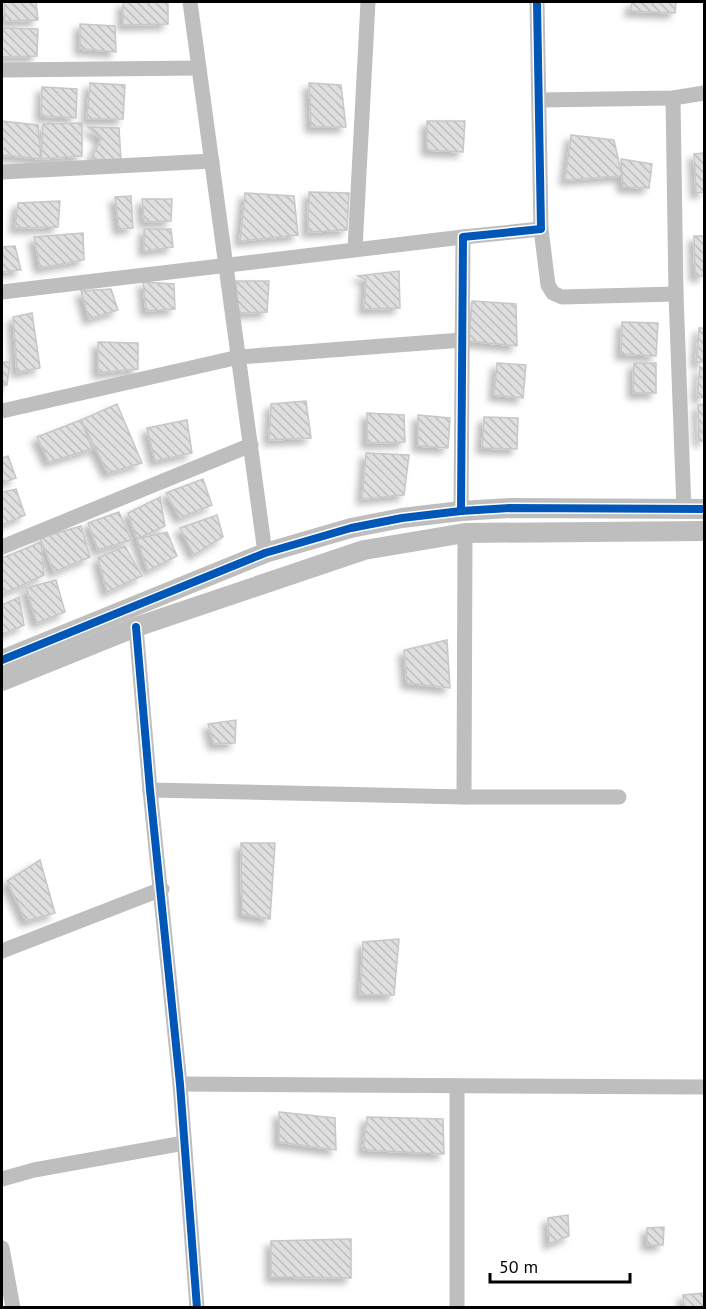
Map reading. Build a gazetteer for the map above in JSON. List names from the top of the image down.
{
  "scale_bar": "50 m"
}
